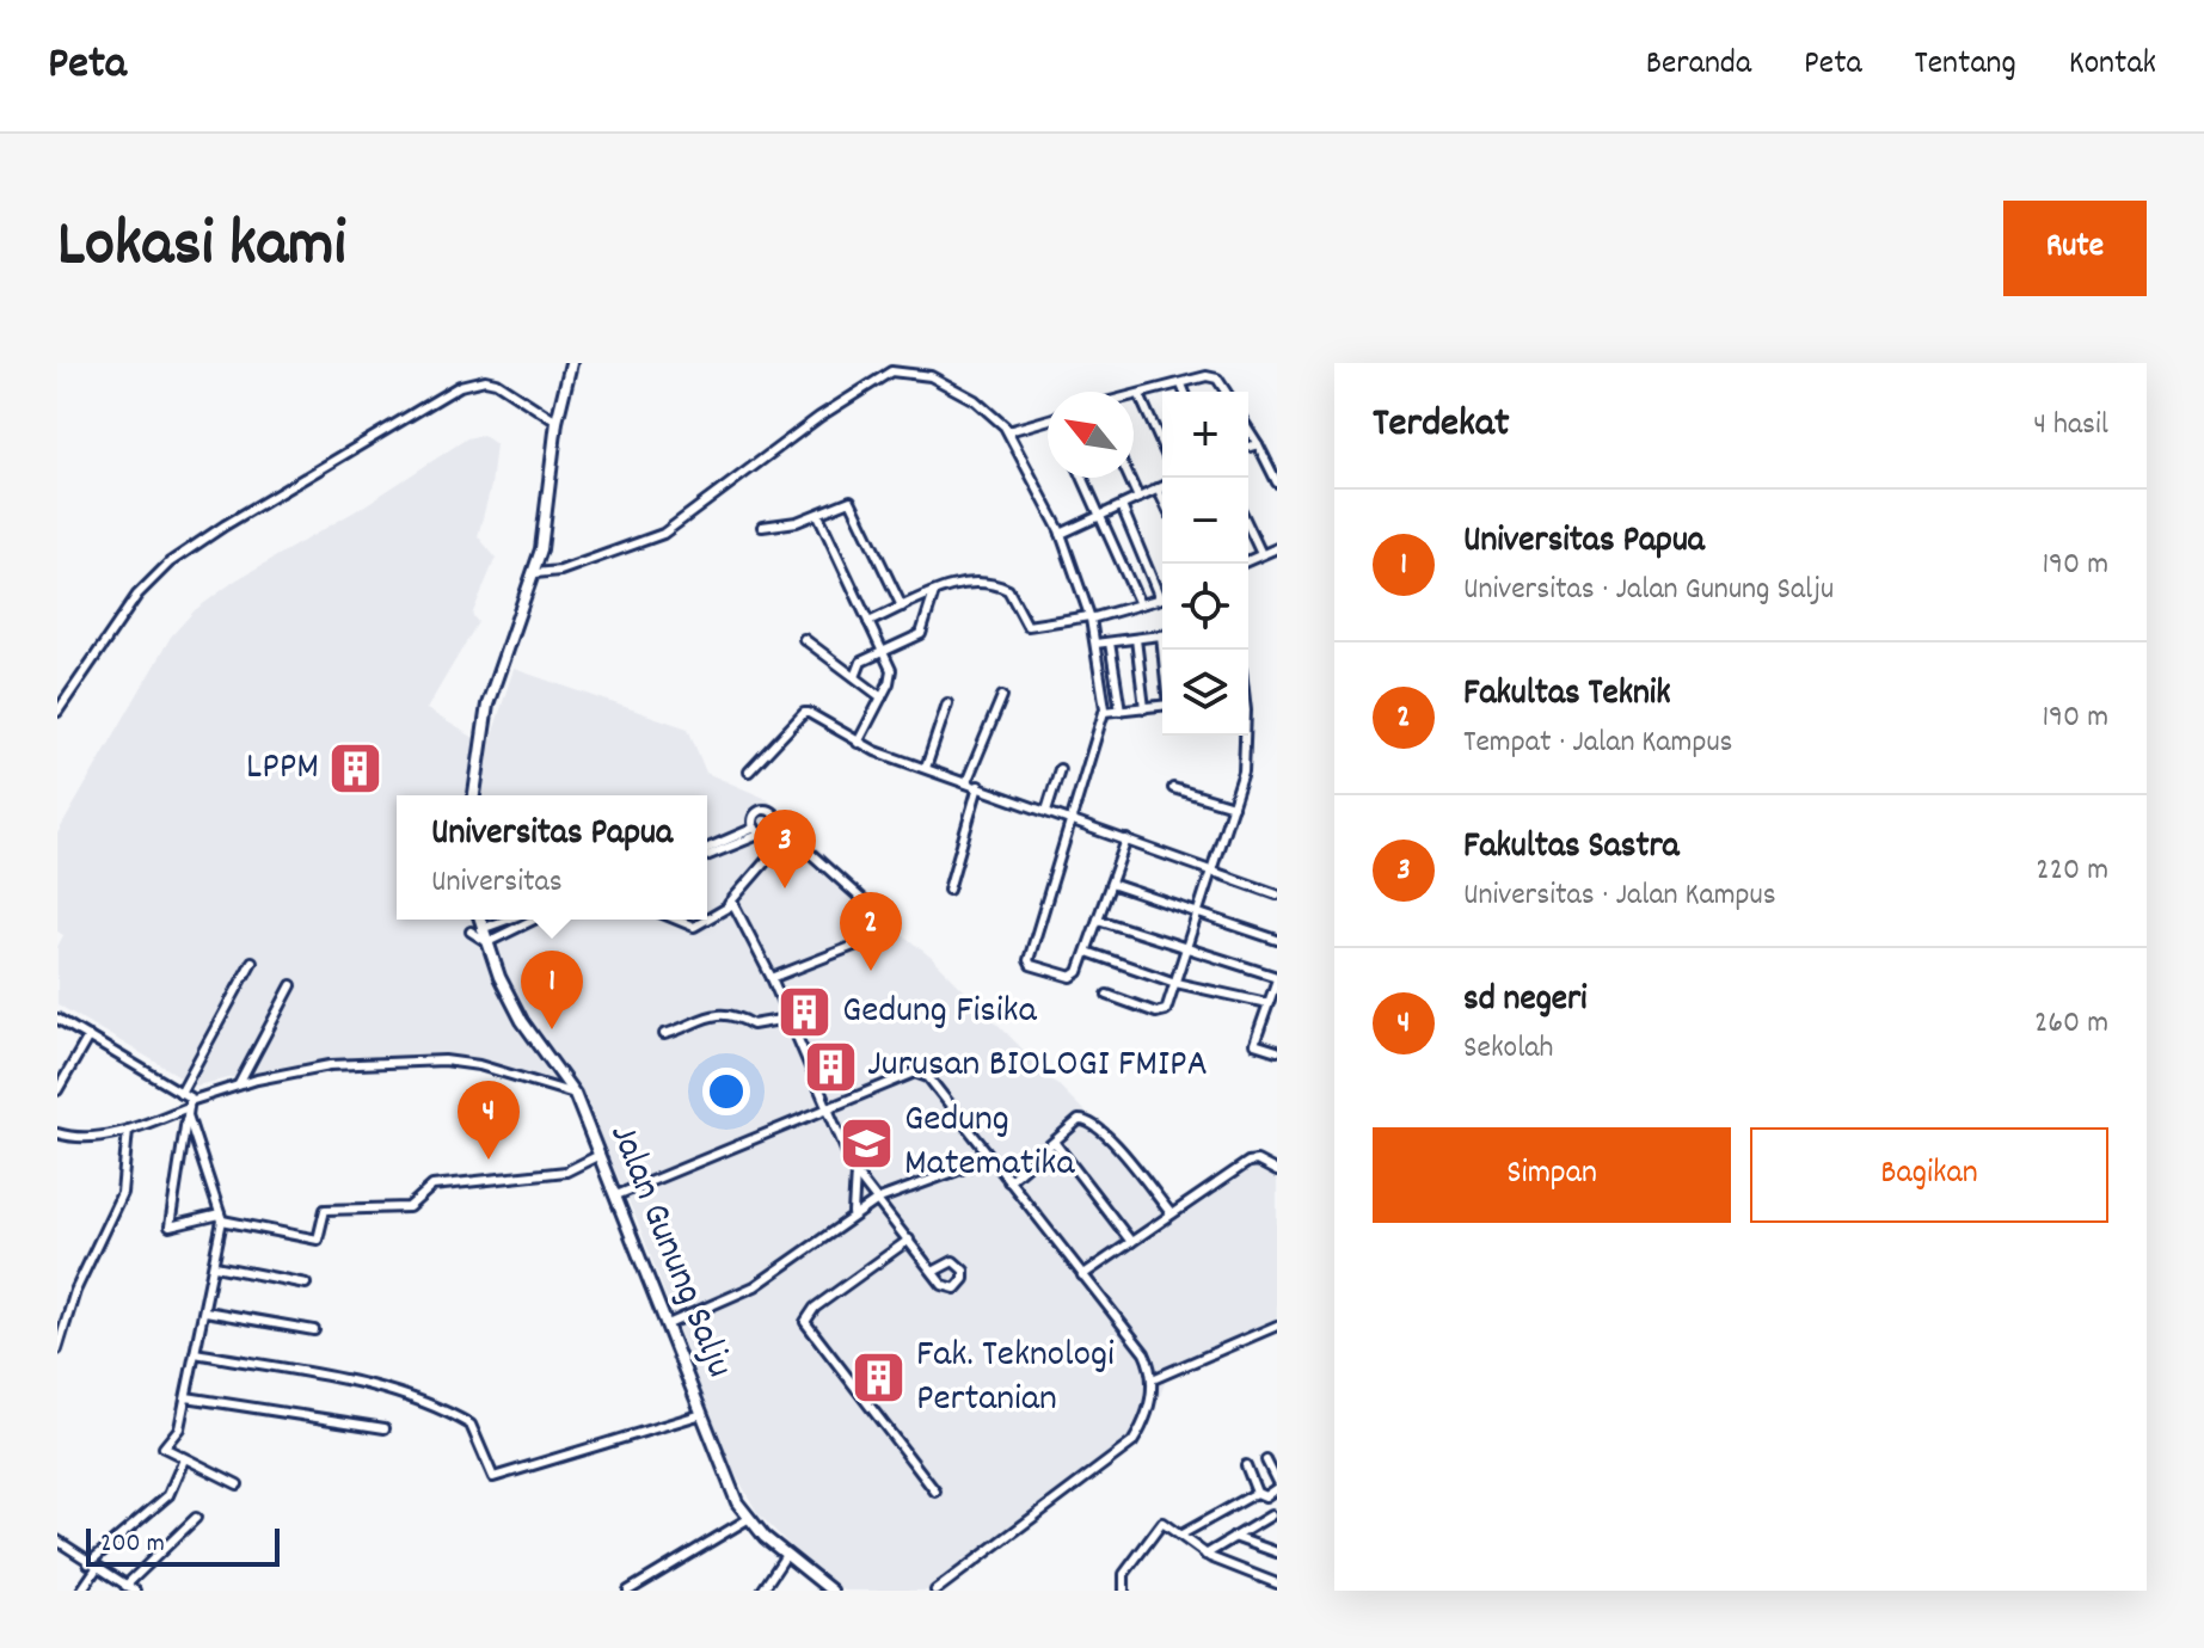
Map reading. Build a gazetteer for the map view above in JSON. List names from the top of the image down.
{
  "streets": {
    "main road": ["Jalan Gunung Salju"]
  },
  "places": {
    "building": [
      "LPPM",
      "Gedung Fisika",
      "Jurusan BIOLOGI FMIPA",
      "Fak. Teknologi Pertanian"
    ],
    "school or university": ["Gedung Matematika"]
  },
  "scale_bar": "200 m",
  "north": "top left",
  "page": {
    "header": "Peta",
    "nav": [
      "Beranda",
      "Peta",
      "Tentang",
      "Kontak"
    ],
    "title": "Lokasi kami",
    "buttons": [
      "Rute",
      ["Simpan", "Bagikan"]
    ],
    "heading": ["Terdekat", "4 hasil"],
    "map_buttons": ["+", "−"],
    "list": [
      {
        "mark": "1",
        "name": "Universitas Papua",
        "note": "Universitas · Jalan Gunung Salju",
        "value": "190 m"
      },
      {
        "mark": "2",
        "name": "Fakultas Teknik",
        "note": "Tempat · Jalan Kampus",
        "value": "190 m"
      },
      {
        "mark": "3",
        "name": "Fakultas Sastra",
        "note": "Universitas · Jalan Kampus",
        "value": "220 m"
      },
      {
        "mark": "4",
        "name": "sd negeri",
        "note": "Sekolah",
        "value": "260 m"
      }
    ],
    "popup": ["Universitas Papua", "Universitas"],
    "pins": [
      "3",
      "2",
      "1",
      "4"
    ],
    "scale": "200 m"
  }
}
